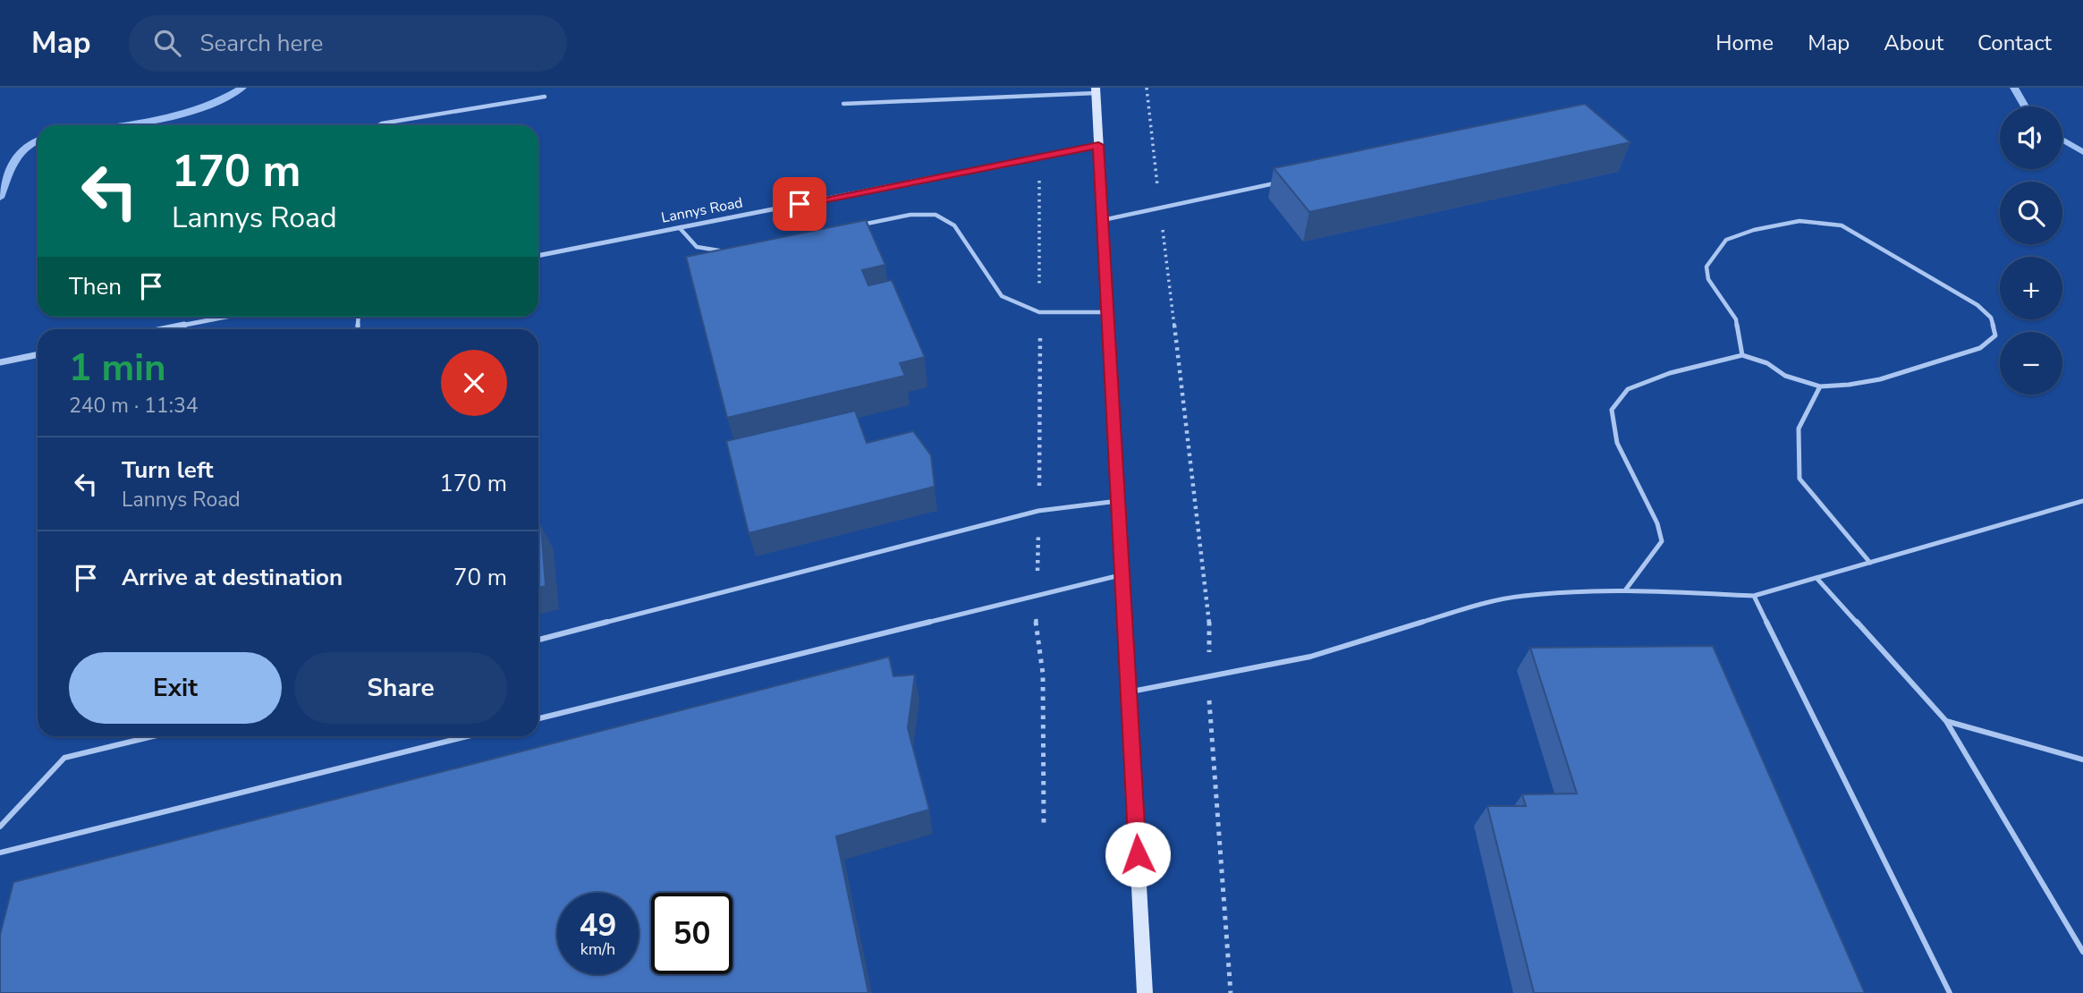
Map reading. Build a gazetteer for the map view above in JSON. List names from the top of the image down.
{
  "streets": {
    "street": ["Lannys Road"]
  },
  "page": {
    "header": "Map",
    "search": "Search here",
    "nav": [
      "Home",
      "Map",
      "About",
      "Contact"
    ],
    "map_buttons": ["+", "−"],
    "turn": ["170 m", "Lannys Road"],
    "then": "Then",
    "heading": ["1 min", "240 m · 11:34"],
    "list": [
      {
        "name": "Turn left",
        "note": "Lannys Road",
        "value": "170 m"
      },
      {
        "name": "Arrive at destination",
        "value": "70 m"
      }
    ],
    "buttons": ["Exit", "Share"],
    "speed": "49 km/h",
    "limit": "50"
  }
}
